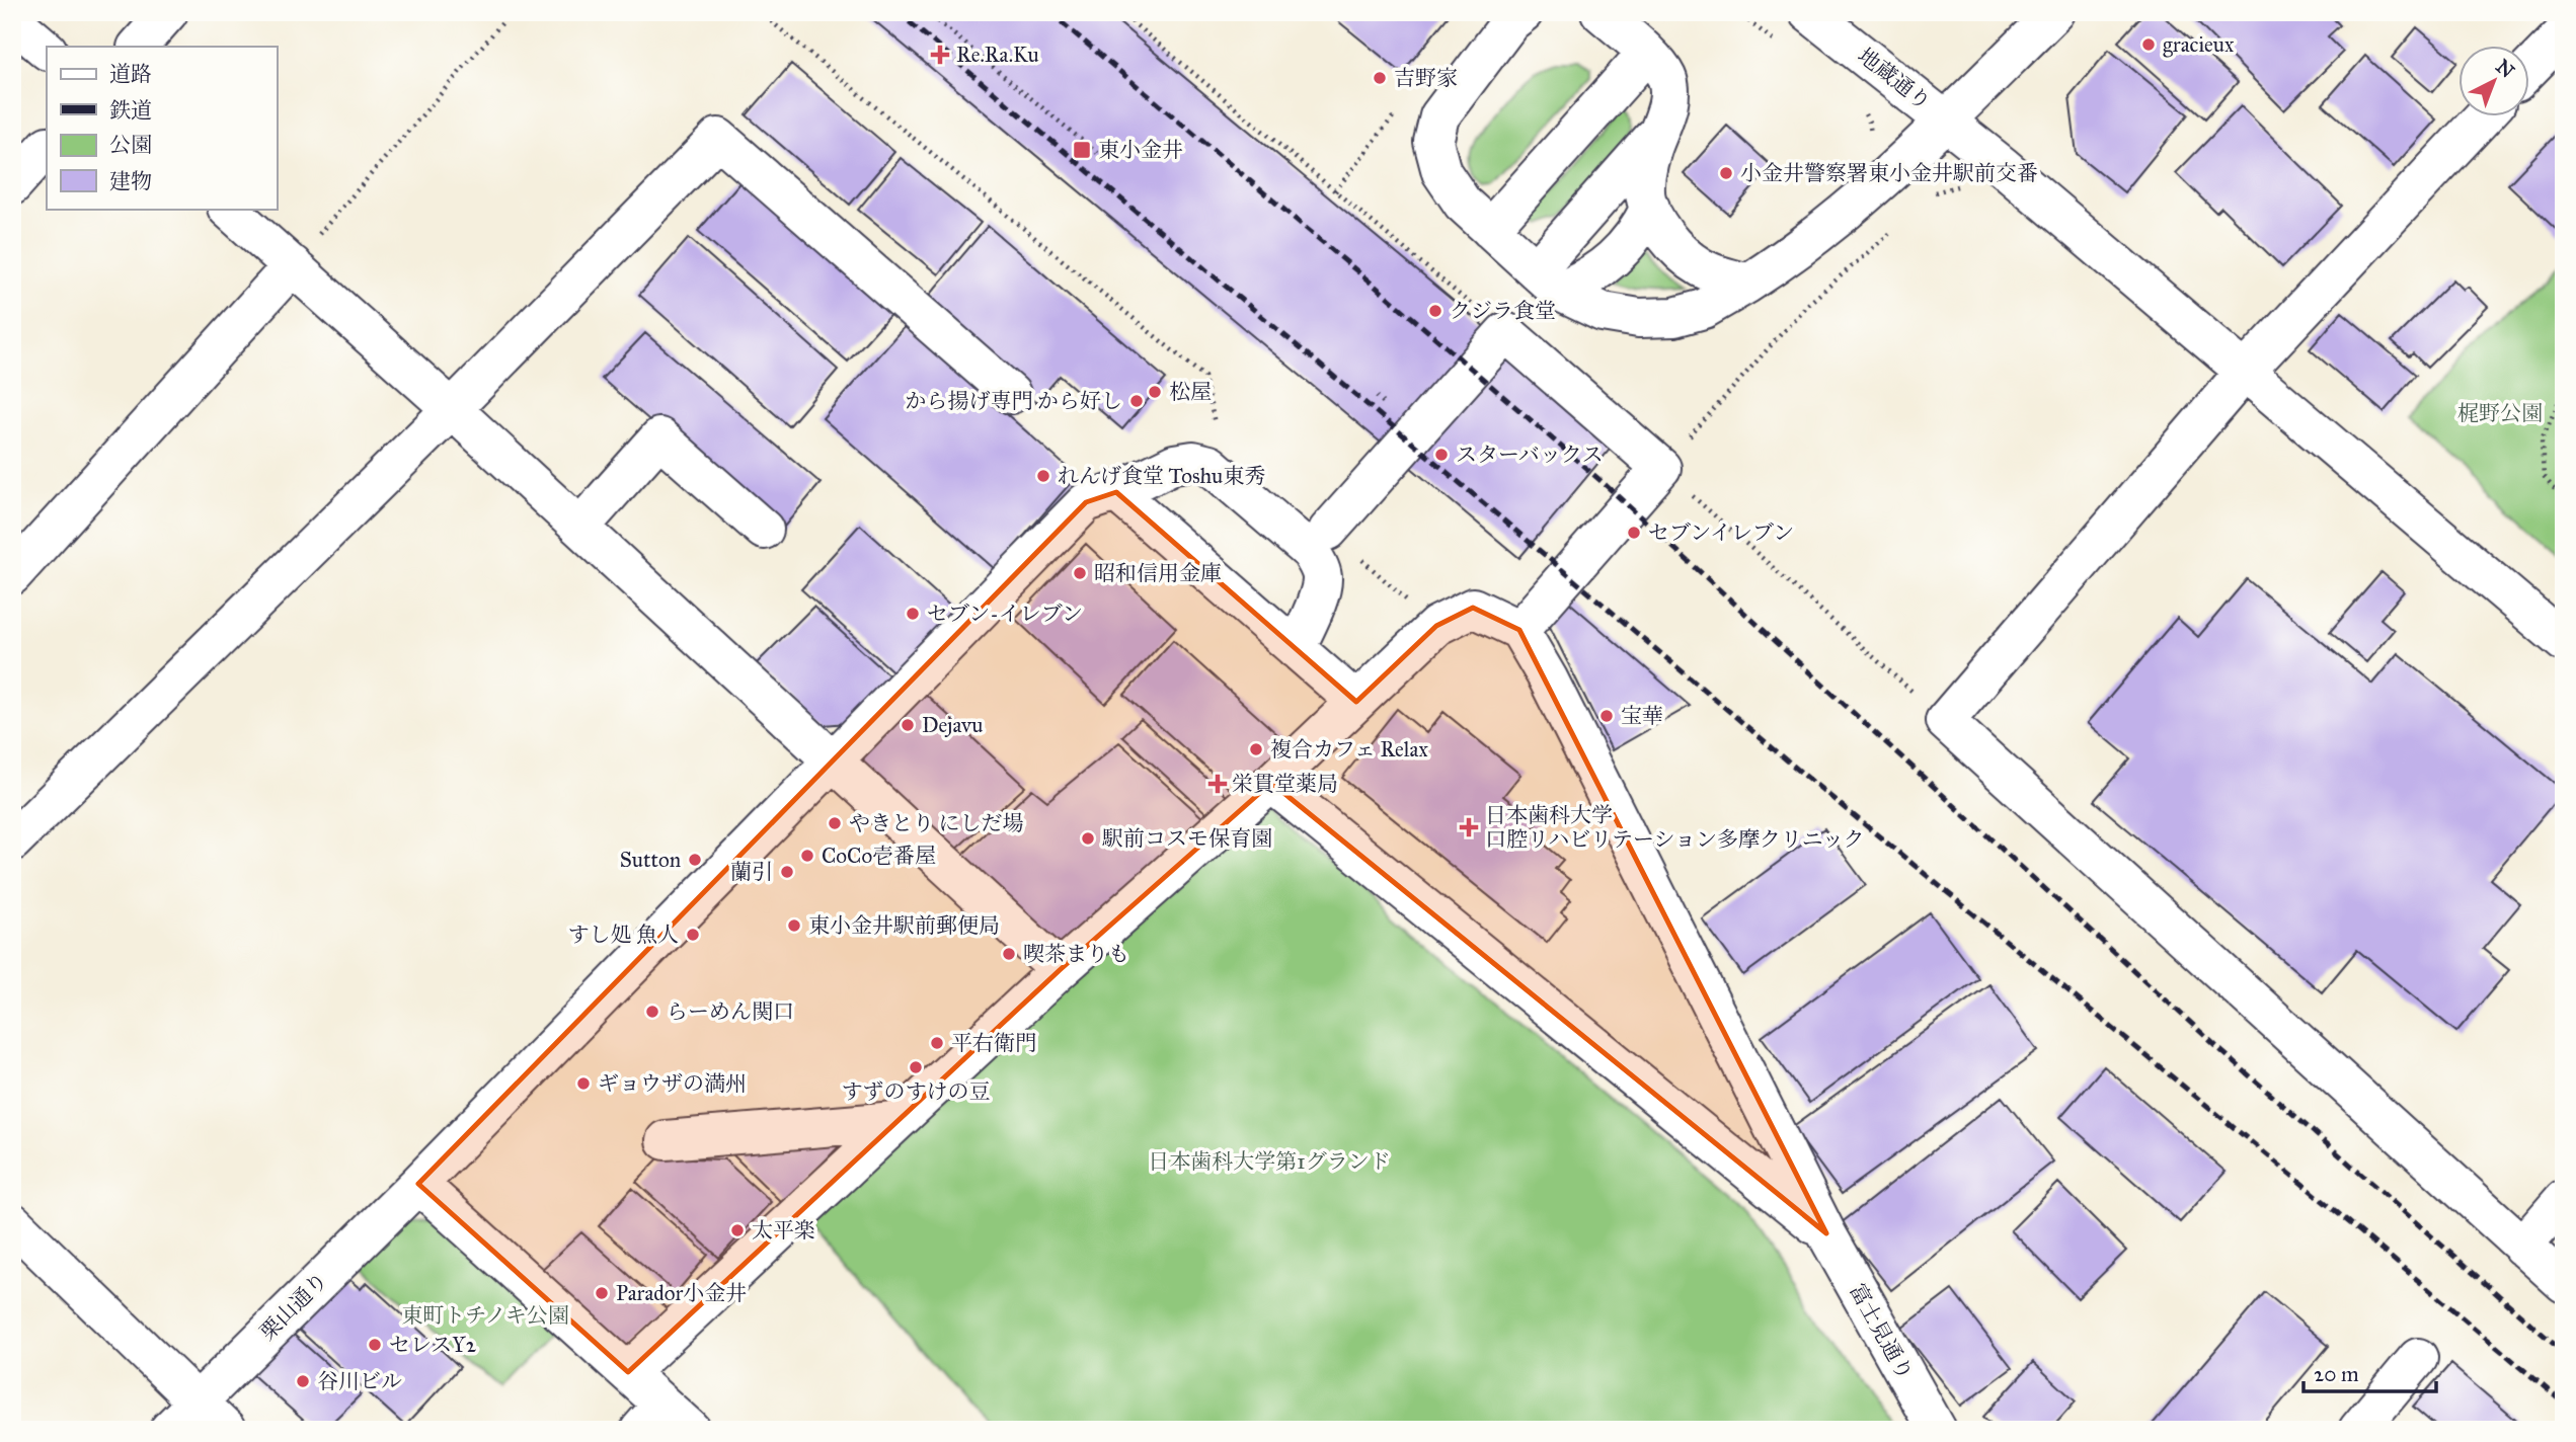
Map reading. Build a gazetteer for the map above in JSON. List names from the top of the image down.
{
  "streets": {
    "street": ["地蔵通り", "栗山通り", "富士見通り"]
  },
  "parks": ["梶野公園", "日本歯科大学第1グランド", "東町トチノキ公園"],
  "places": {
    "other": [
      "gracieux",
      "吉野家",
      "小金井警察署東小金井駅前交番",
      "クジラ食堂",
      "松屋",
      "から揚げ専門 から好し",
      "スターバックス",
      "れんげ食堂 Toshu東秀",
      "セブンイレブン",
      "昭和信用金庫",
      "セブン-イレブン",
      "宝華",
      "Dejavu",
      "複合カフェ Relax",
      "やきとり にしだ場",
      "駅前コスモ保育園",
      "CoCo壱番屋",
      "Sutton",
      "蘭引",
      "東小金井駅前郵便局",
      "すし処 魚人",
      "喫茶まりも",
      "らーめん関口",
      "平右衛門",
      "すずのすけの豆",
      "ギョウザの満州",
      "太平楽",
      "Parador小金井",
      "セレスY2",
      "谷川ビル"
    ],
    "health": ["Re.Ra.Ku", "栄貫堂薬局", "日本歯科大学 口腔リハビリテーション多摩クリニック"],
    "transit": ["東小金井"]
  },
  "legend": [
    "道路",
    "鉄道",
    "公園",
    "建物"
  ],
  "scale_bar": "20 m",
  "north": "top right"
}
